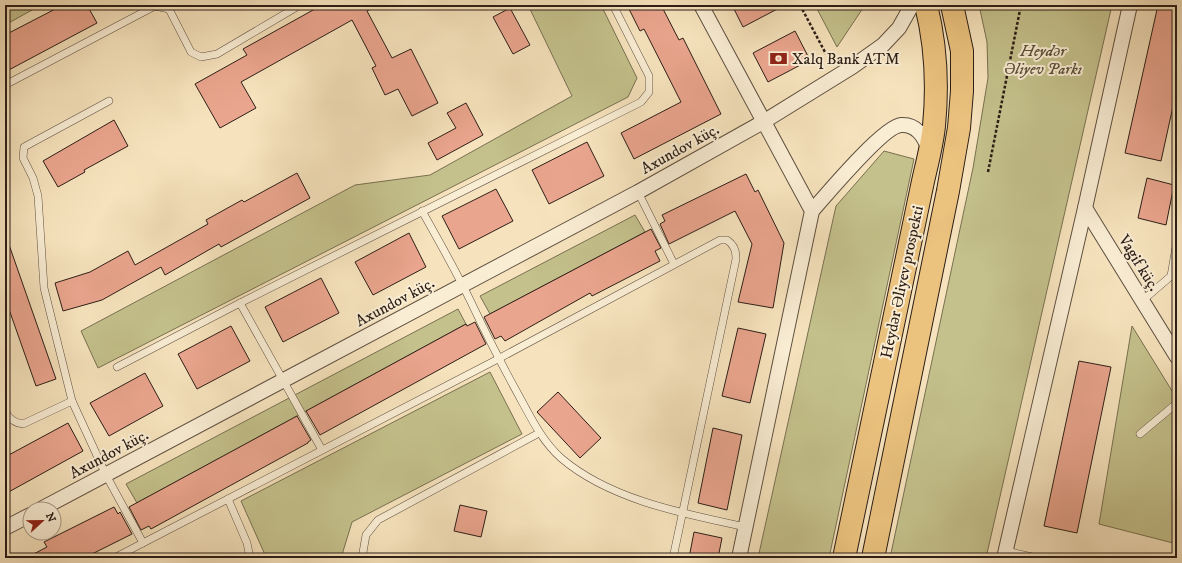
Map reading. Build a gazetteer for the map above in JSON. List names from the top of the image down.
{
  "streets": {
    "main road": ["Heydər Əliyev prospekti"],
    "street": ["Axundov küç.", "Vagif küç."]
  },
  "parks": ["Heydər Əliyev Parkı"],
  "places": {
    "bank": ["Xalq Bank ATM"]
  },
  "north": "right"
}
